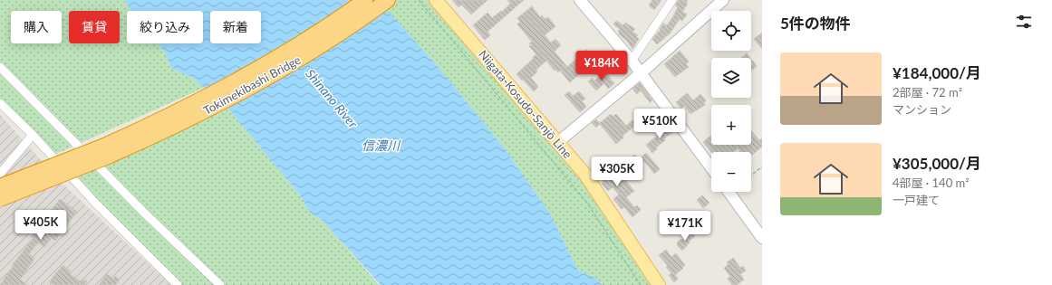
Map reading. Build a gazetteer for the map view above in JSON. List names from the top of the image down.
{
  "streets": {
    "main road": ["Niigata-Kosudo-Sanjō Line"]
  },
  "water": ["Shinano River", "信濃川"],
  "page": {
    "heading": "5件の物件",
    "map_buttons": ["+", "−"],
    "chip": [
      "購入",
      "賃貸",
      "絞り込み",
      "新着"
    ],
    "list": [
      {
        "name": "¥184,000/月",
        "note": "2部屋 · 72 m² · マンション"
      },
      {
        "name": "¥305,000/月",
        "note": "4部屋 · 140 m² · 一戸建て"
      }
    ],
    "price": [
      "¥184K",
      "¥510K",
      "¥305K",
      "¥405K",
      "¥171K"
    ]
  }
}
